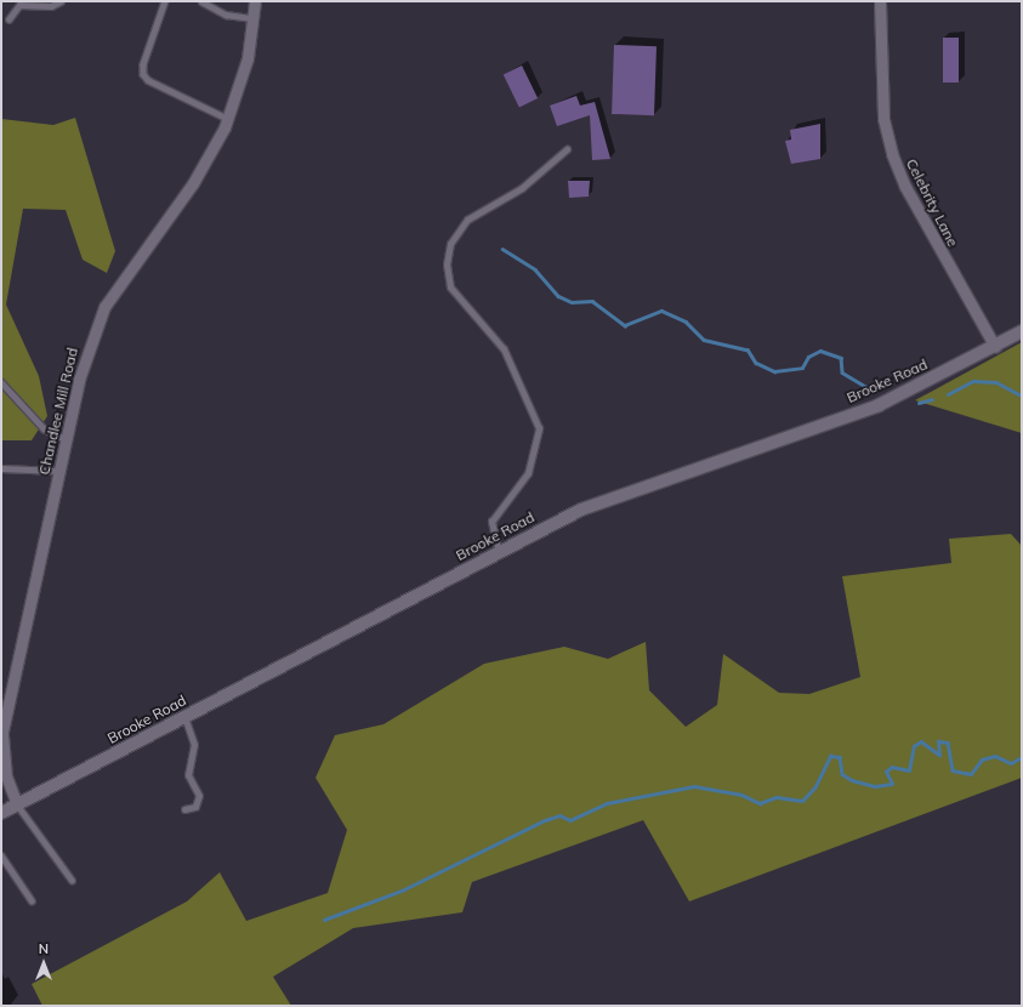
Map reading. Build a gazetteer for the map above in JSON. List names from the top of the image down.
{
  "streets": {
    "street": ["Celebrity Lane", "Brooke Road", "Chandlee Mill Road"]
  },
  "crossings": [
    ["Celebrity Lane", "Brooke Road"],
    ["Brooke Road", "Chandlee Mill Road"]
  ],
  "north": "top"
}
